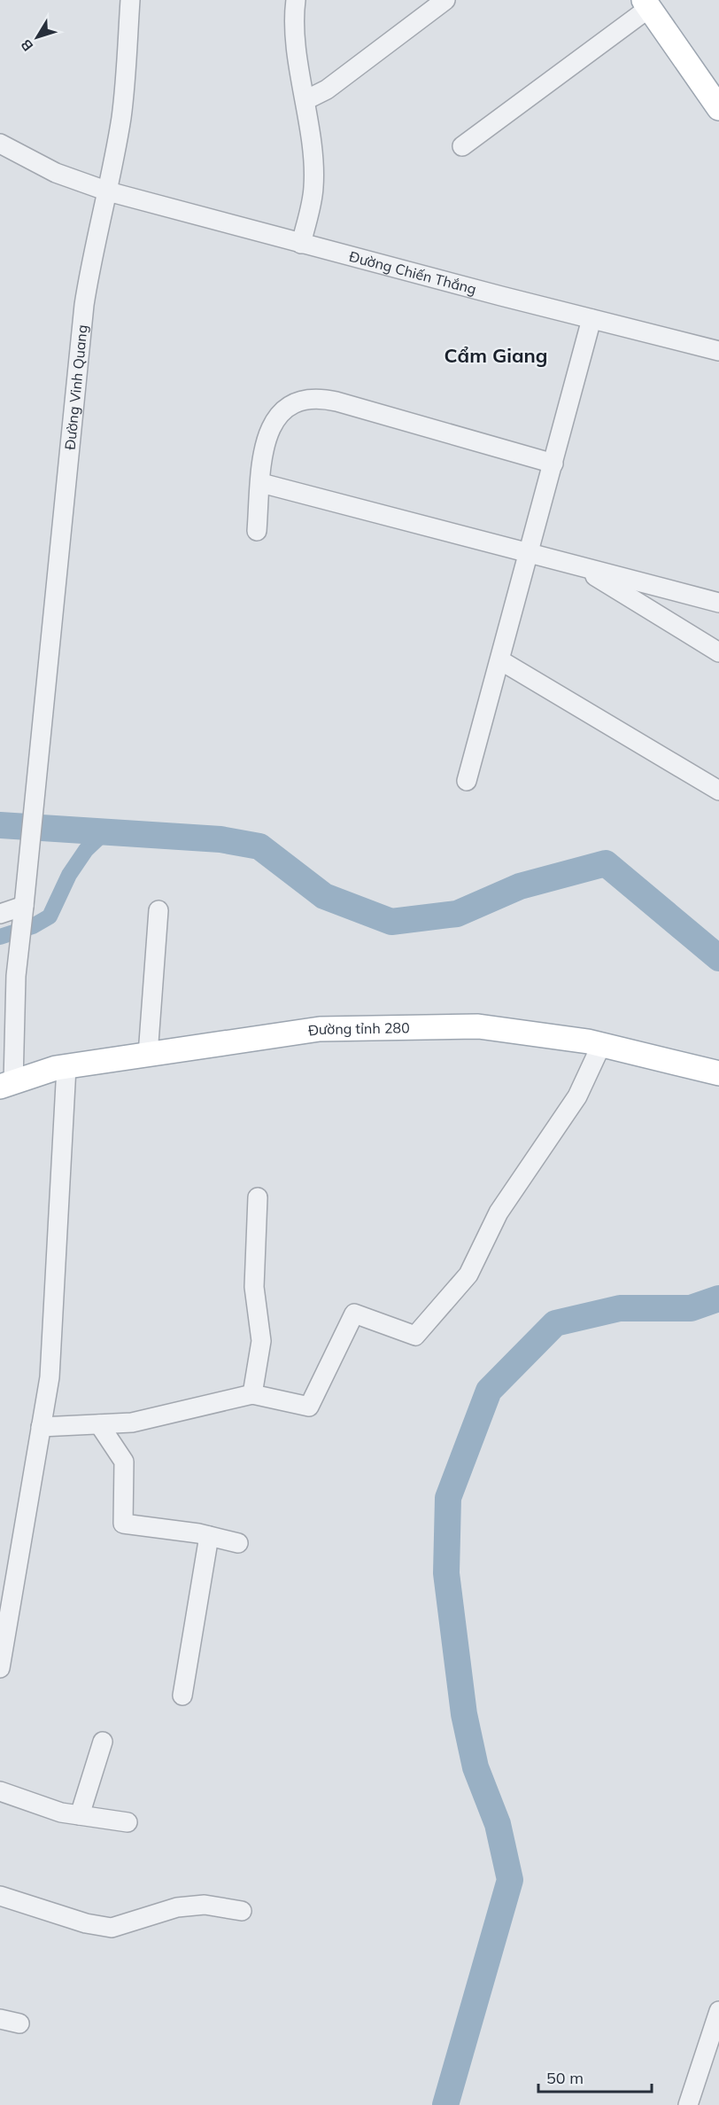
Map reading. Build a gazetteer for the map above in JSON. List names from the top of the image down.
{
  "streets": {
    "main road": ["Đường tỉnh 280"],
    "street": ["Đường Chiến Thắng", "Đường Vinh Quang"]
  },
  "crossings": [
    ["Đường Chiến Thắng", "Đường Vinh Quang"],
    ["Đường Vinh Quang", "Đường tỉnh 280"]
  ],
  "districts": ["Cẩm Giang"],
  "scale_bar": "50 m",
  "north": "bottom left"
}
